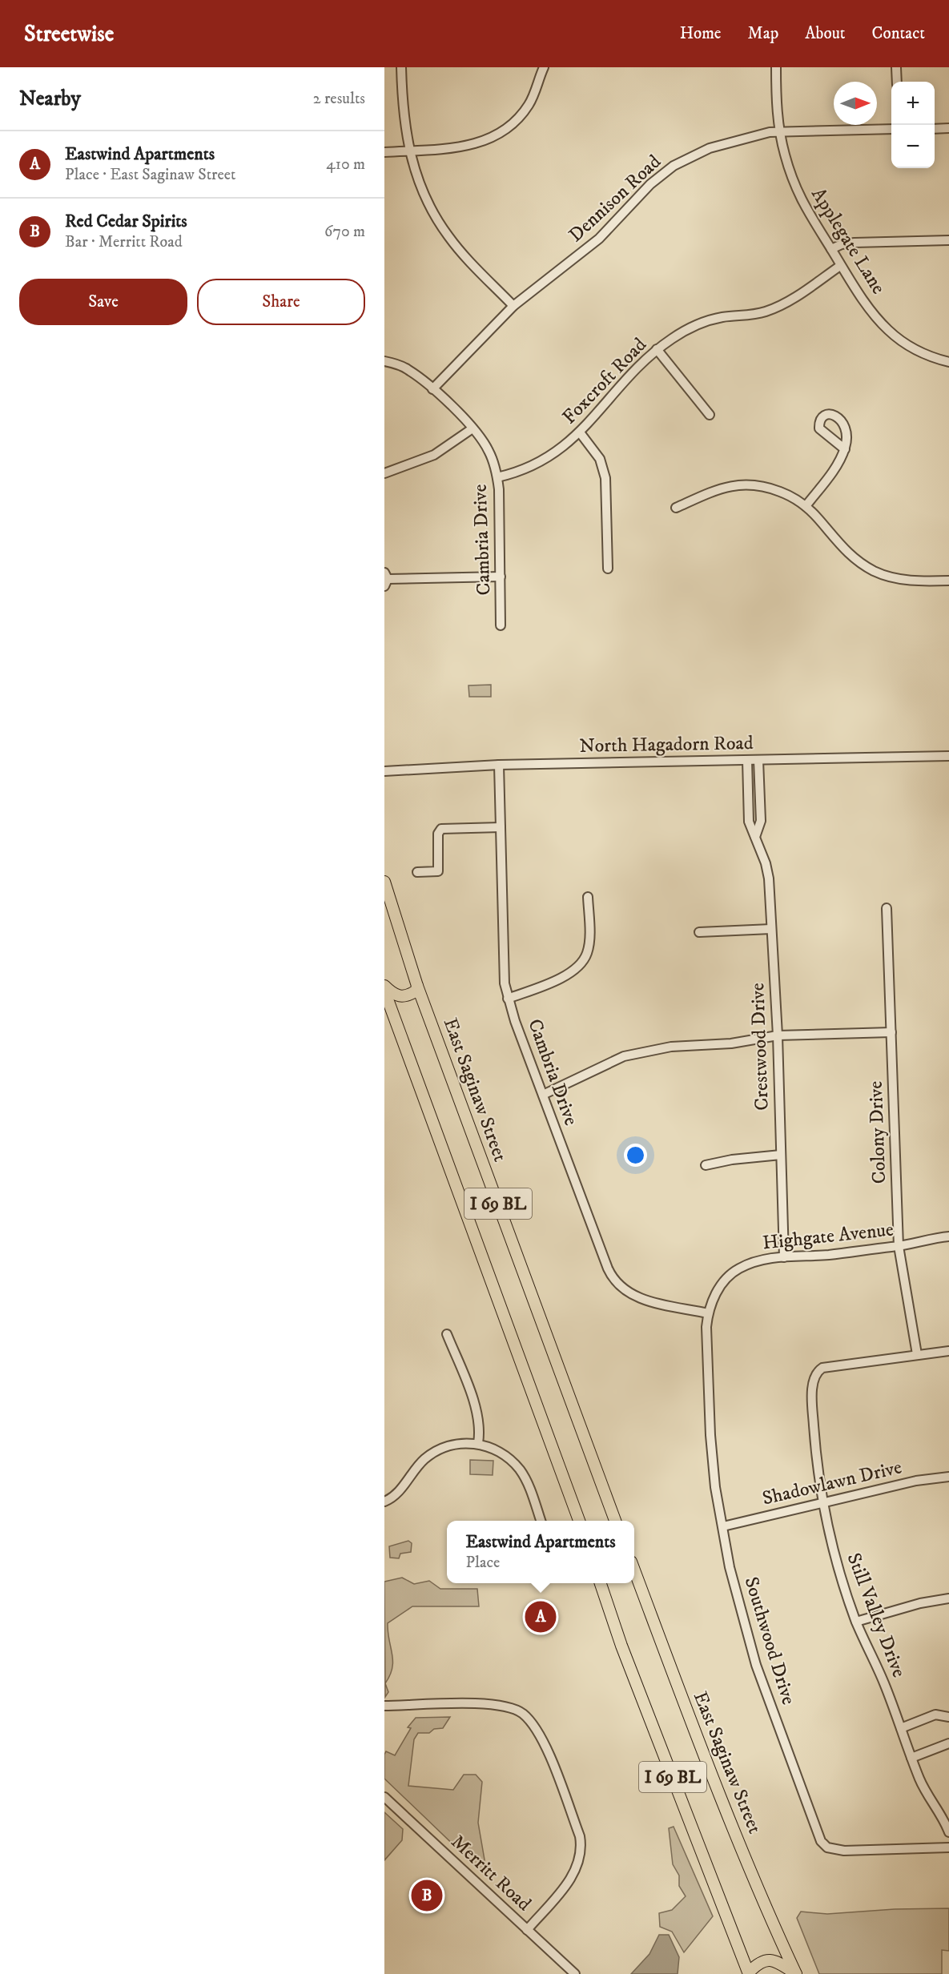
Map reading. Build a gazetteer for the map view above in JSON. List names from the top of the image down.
{
  "streets": {
    "main road": ["East Saginaw Street", "I 69 BL"],
    "street": [
      "Dennison Road",
      "Applegate Lane",
      "Foxcroft Road",
      "Cambria Drive",
      "North Hagadorn Road",
      "Crestwood Drive",
      "Colony Drive",
      "Highgate Avenue",
      "Shadowlawn Drive",
      "Still Valley Drive",
      "Southwood Drive",
      "Merritt Road"
    ]
  },
  "crossings": [
    ["Dennison Road", "Applegate Lane"],
    ["Dennison Road", "Cambria Drive"],
    ["Applegate Lane", "Foxcroft Road"],
    ["Foxcroft Road", "Cambria Drive"],
    ["Cambria Drive", "North Hagadorn Road"],
    ["Cambria Drive", "Highgate Avenue"],
    ["Cambria Drive", "Southwood Drive"],
    ["North Hagadorn Road", "Crestwood Drive"],
    ["Crestwood Drive", "Highgate Avenue"],
    ["Colony Drive", "Highgate Avenue"],
    ["Colony Drive", "Still Valley Drive"],
    ["Highgate Avenue", "Southwood Drive"],
    ["Shadowlawn Drive", "Still Valley Drive"],
    ["Shadowlawn Drive", "Southwood Drive"]
  ],
  "north": "right",
  "page": {
    "header": "Streetwise",
    "nav": [
      "Home",
      "Map",
      "About",
      "Contact"
    ],
    "heading": ["Nearby", "2 results"],
    "map_buttons": ["+", "−"],
    "list": [
      {
        "mark": "A",
        "name": "Eastwind Apartments",
        "note": "Place · East Saginaw Street",
        "value": "410 m"
      },
      {
        "mark": "B",
        "name": "Red Cedar Spirits",
        "note": "Bar · Merritt Road",
        "value": "670 m"
      }
    ],
    "buttons": ["Save", "Share"],
    "popup": ["Eastwind Apartments", "Place"],
    "pins": ["A", "B"]
  }
}
